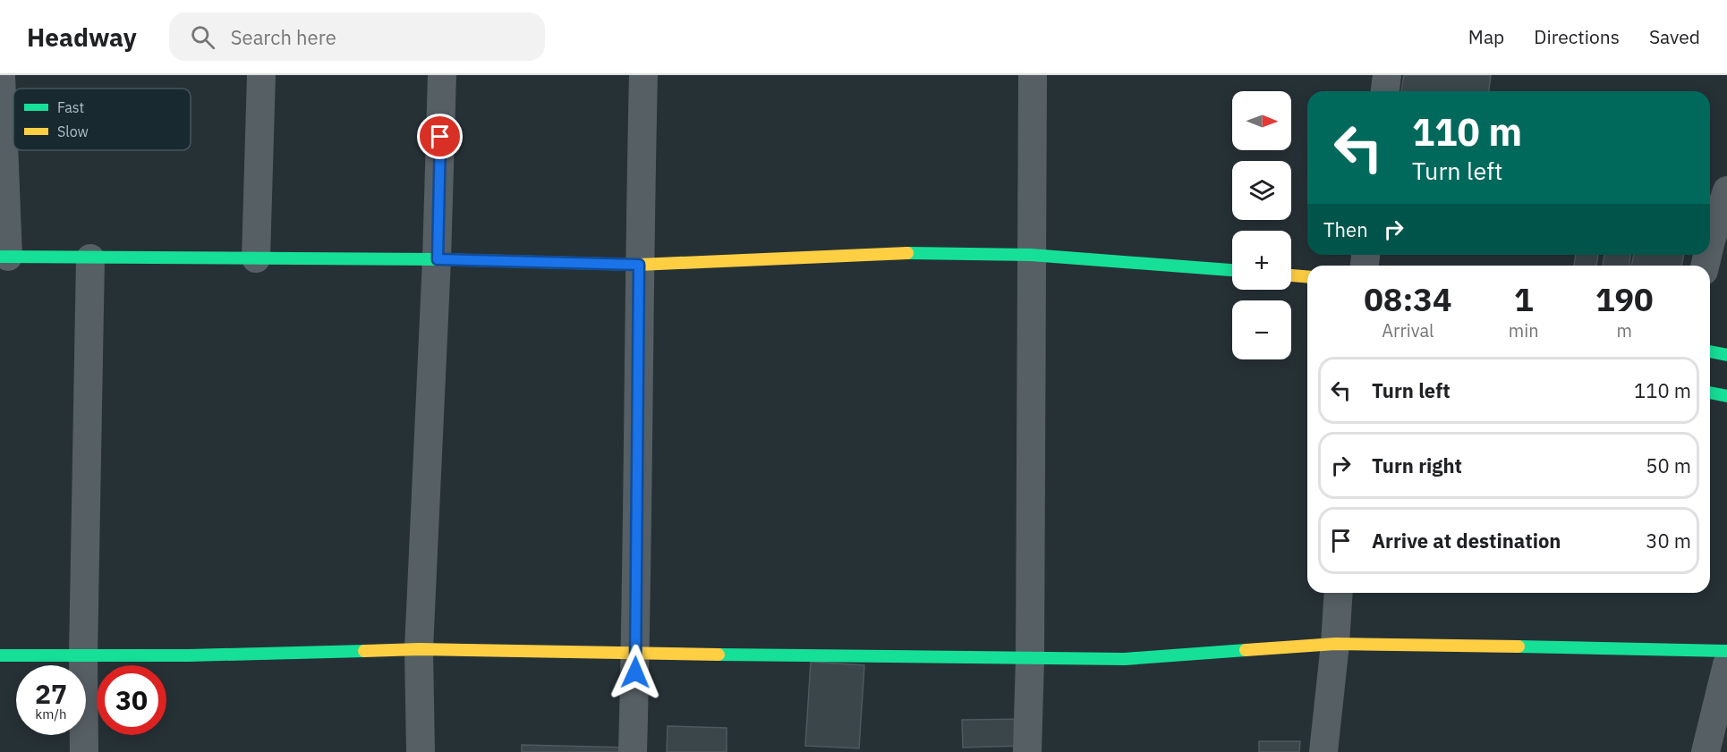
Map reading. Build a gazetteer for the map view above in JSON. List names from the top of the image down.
{
  "legend": ["Fast", "Slow"],
  "north": "right",
  "page": {
    "header": "Headway",
    "search": "Search here",
    "nav": ["Map", "Directions", "Saved"],
    "map_buttons": ["+", "−"],
    "turn": ["110 m", "Turn left"],
    "then": "Then",
    "eta": [
      "08:34",
      "Arrival",
      "1",
      "min",
      "190",
      "m"
    ],
    "list": [
      {
        "name": "Turn left",
        "value": "110 m"
      },
      {
        "name": "Turn right",
        "value": "50 m"
      },
      {
        "name": "Arrive at destination",
        "value": "30 m"
      }
    ],
    "speed": "27 km/h",
    "limit": "30"
  }
}
